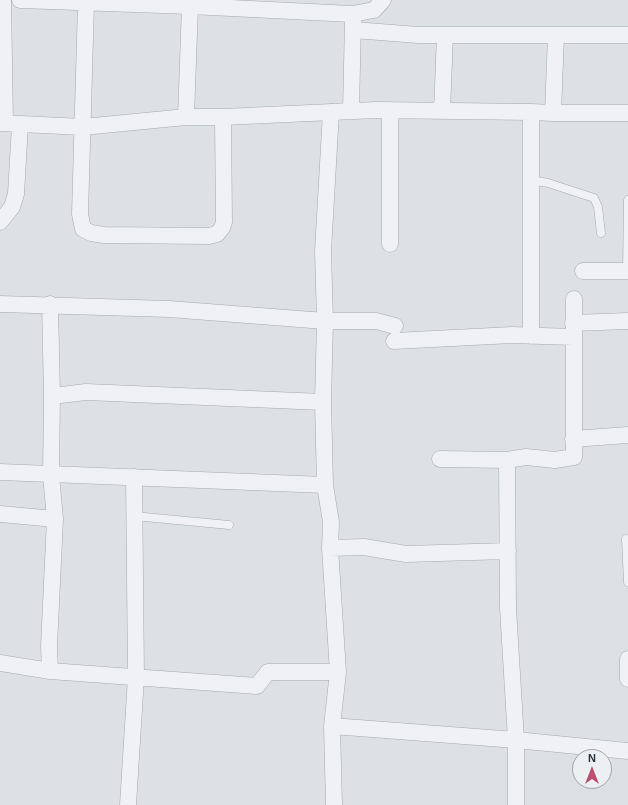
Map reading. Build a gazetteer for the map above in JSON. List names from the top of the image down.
{
  "north": "top"
}
